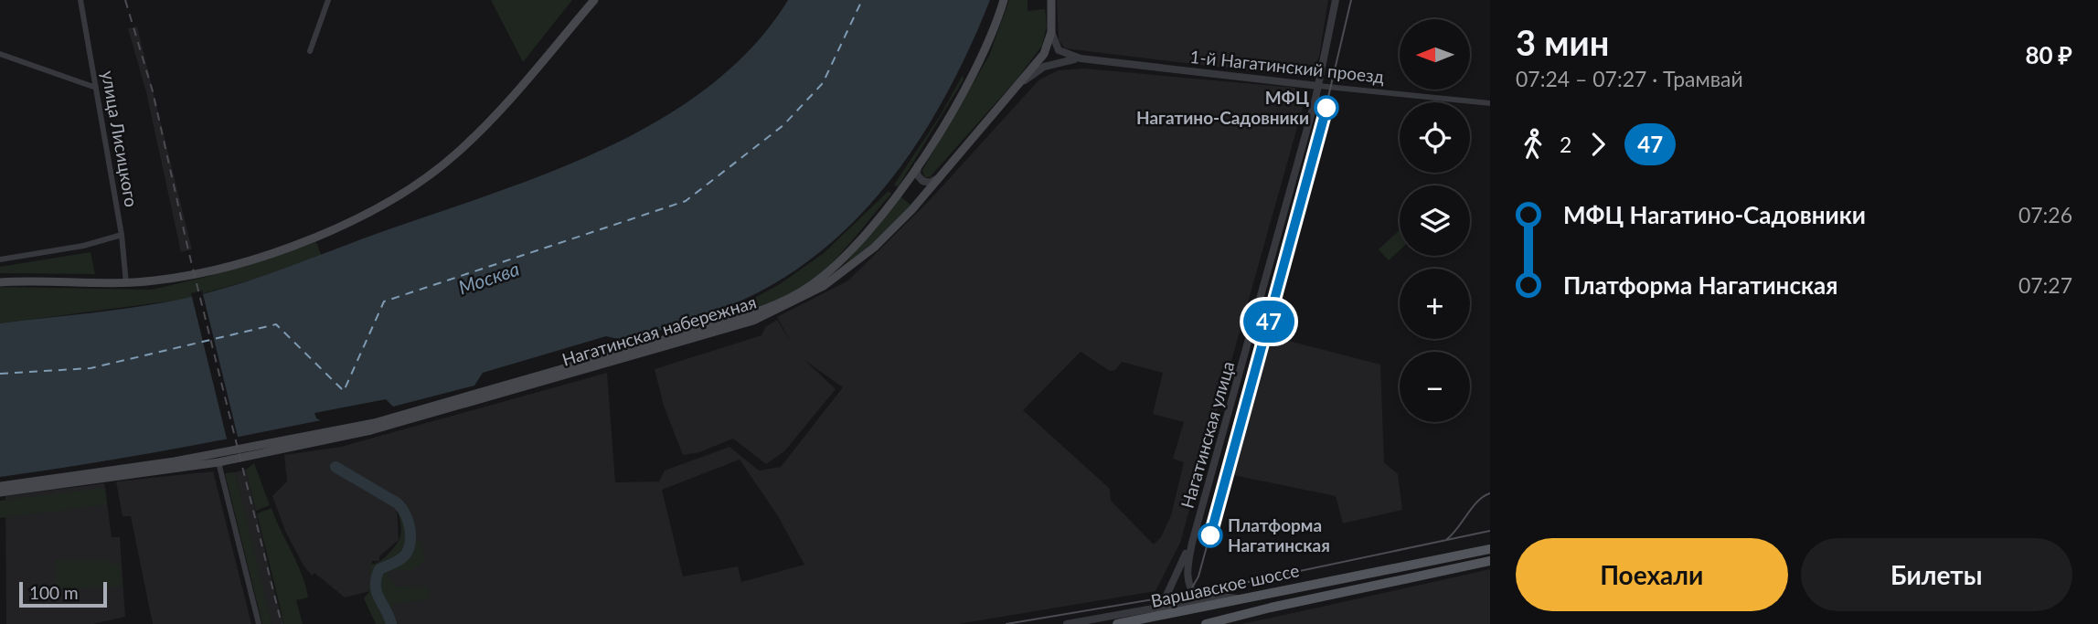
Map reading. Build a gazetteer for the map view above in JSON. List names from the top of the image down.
{
  "streets": {
    "main road": ["Нагатинская набережная", "Варшавское шоссе"],
    "street": ["1-й Нагатинский проезд", "улица Лисицкого", "Нагатинская улица"]
  },
  "crossings": [
    ["1-й Нагатинский проезд", "Нагатинская улица"]
  ],
  "water": ["Москва"],
  "places": ["МФЦ Нагатино-Садовники", "Платформа Нагатинская"],
  "lines": ["tram line 47"],
  "scale_bar": "100 m",
  "north": "left",
  "page": {
    "on_map": "47",
    "heading": ["3 мин", "07:24 – 07:27 · Трамвай", "80 ₽"],
    "map_buttons": ["+", "−"],
    "legs": ["2", "47"],
    "list": [
      {
        "name": "МФЦ Нагатино-Садовники",
        "value": "07:26"
      },
      {
        "name": "Платформа Нагатинская",
        "value": "07:27"
      }
    ],
    "buttons": ["Поехали", "Билеты"],
    "scale": "100 m"
  }
}
